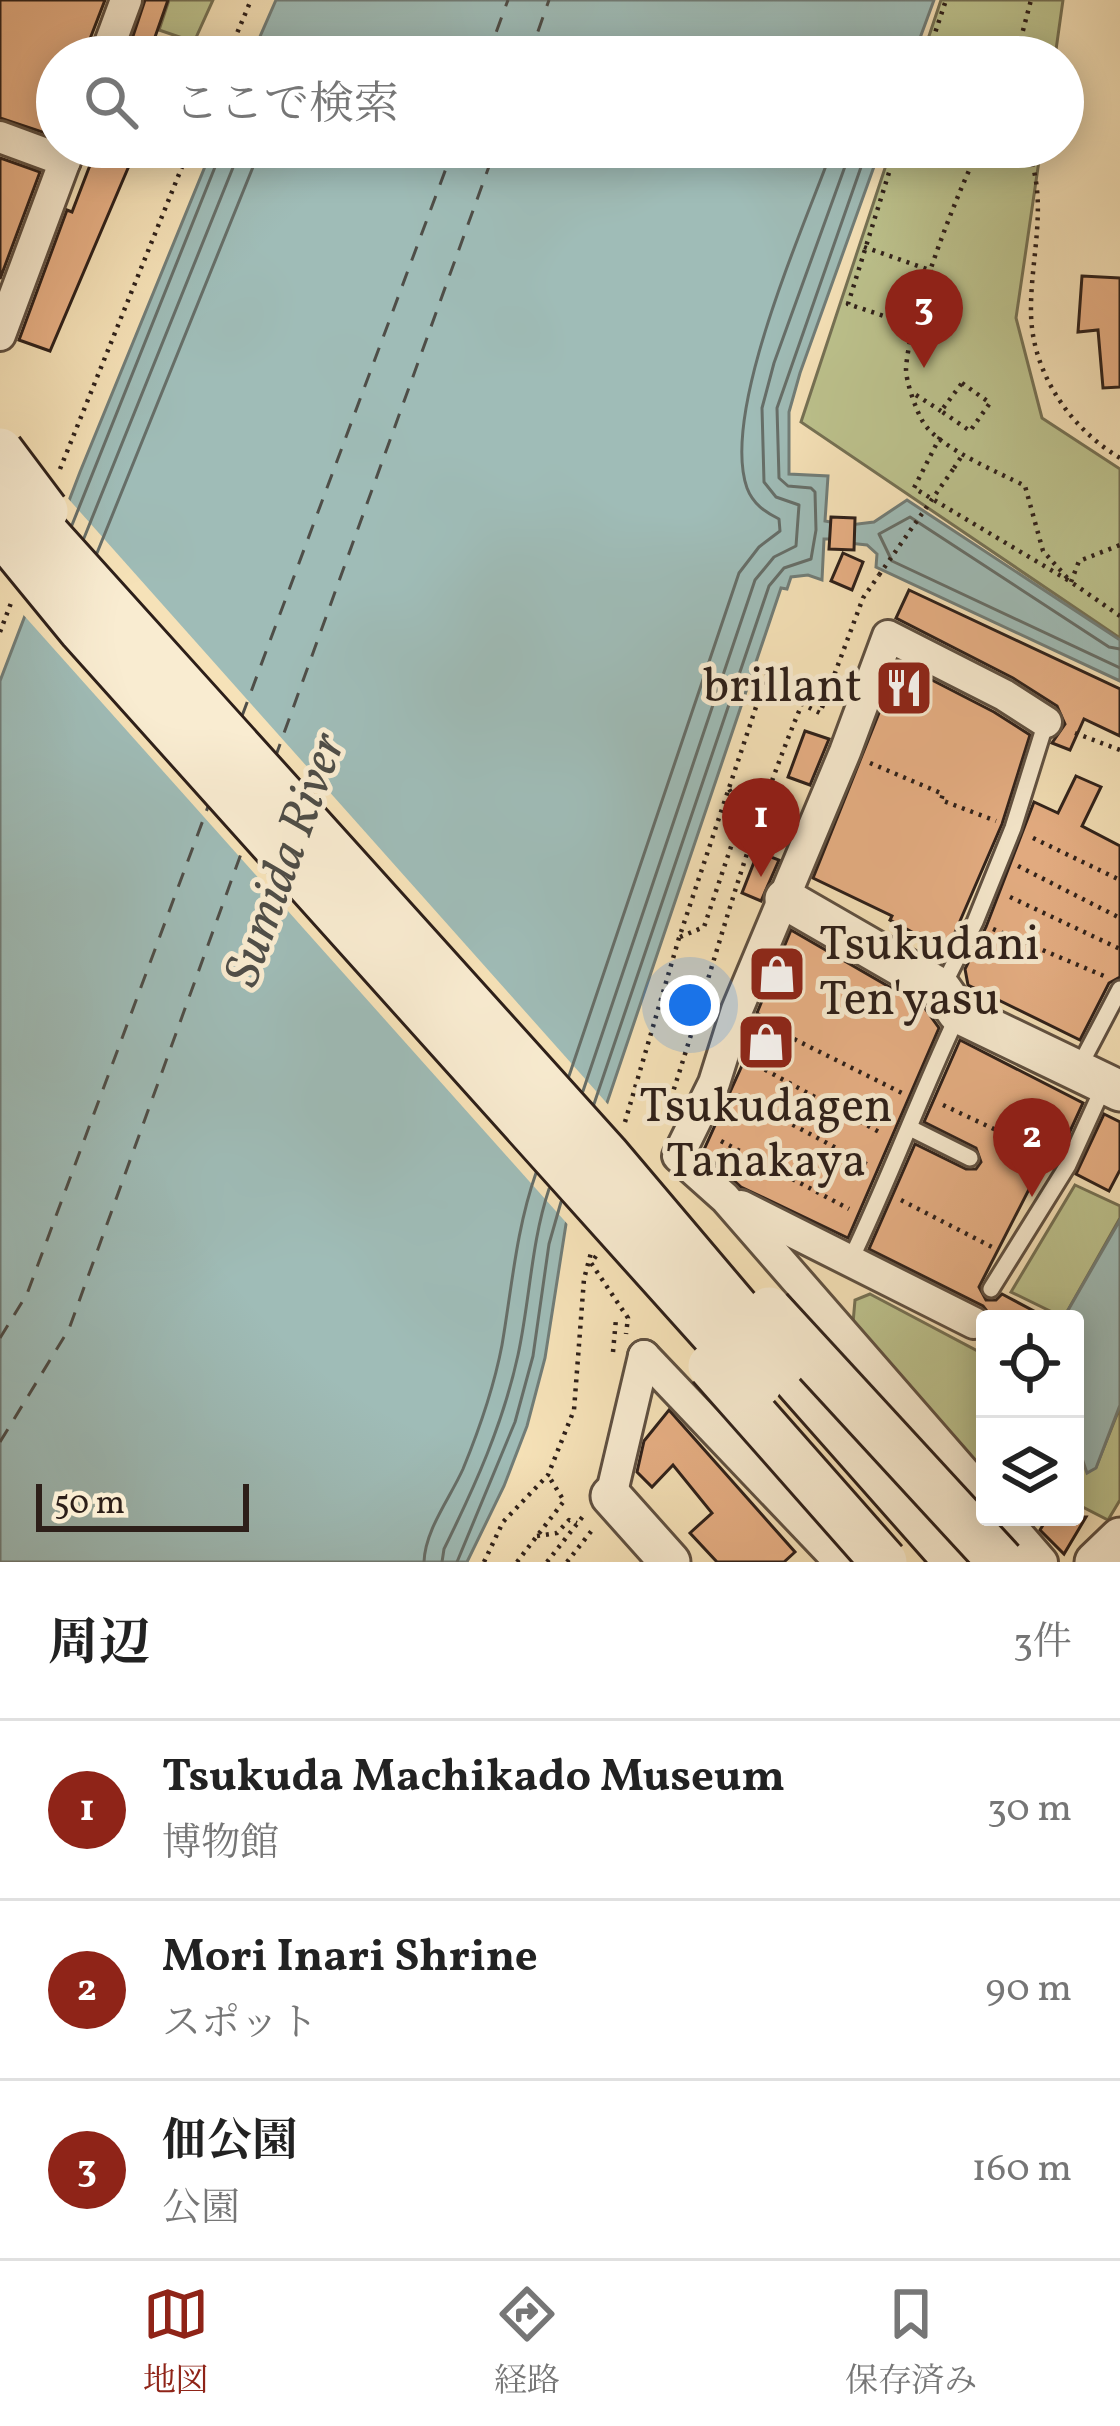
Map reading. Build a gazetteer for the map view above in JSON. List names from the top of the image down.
{
  "water": ["Sumida River"],
  "places": {
    "restaurant": ["brillant"],
    "shop": ["Tsukudani Ten'yasu", "Tsukudagen Tanakaya"]
  },
  "scale_bar": "50 m",
  "page": {
    "search": "ここで検索",
    "pins": ["3", "1", "2"],
    "scale": "50 m",
    "heading": ["周辺", "3件"],
    "list": [
      {
        "mark": "1",
        "name": "Tsukuda Machikado Museum",
        "note": "博物館",
        "value": "30 m"
      },
      {
        "mark": "2",
        "name": "Mori Inari Shrine",
        "note": "スポット",
        "value": "90 m"
      },
      {
        "mark": "3",
        "name": "佃公園",
        "note": "公園",
        "value": "160 m"
      }
    ],
    "nav": ["地図", "経路", "保存済み"]
  }
}
